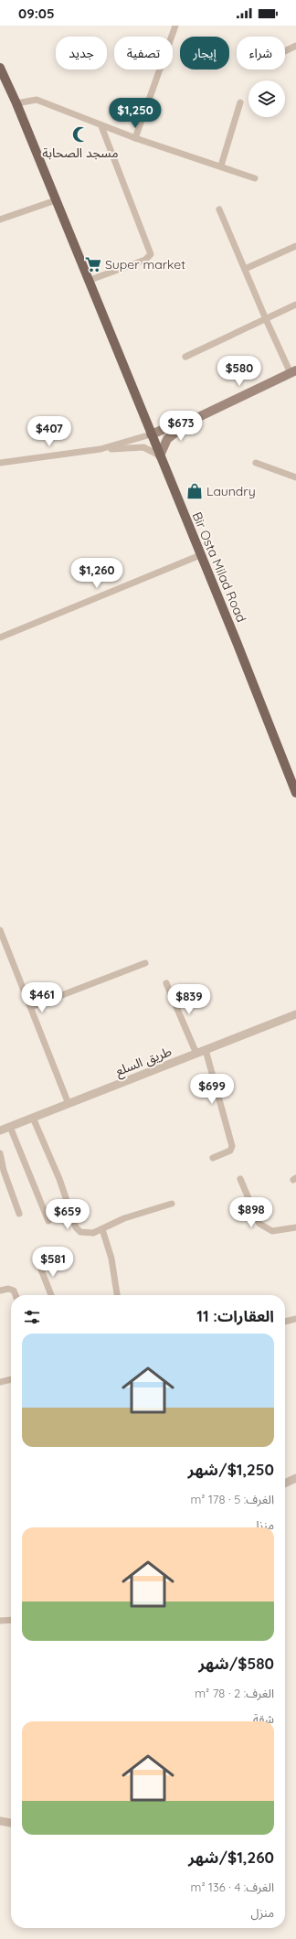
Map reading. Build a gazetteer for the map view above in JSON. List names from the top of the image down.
{
  "streets": {
    "main road": ["Bir Osta Milad Road"],
    "street": ["طريق السلع"]
  },
  "places": {
    "mosque": ["مسجد الصحابة"],
    "supermarket": ["Super market"],
    "shop": ["Laundry"]
  },
  "page": {
    "status": "09:05",
    "chip": [
      "شراء",
      "إيجار",
      "تصفية",
      "جديد"
    ],
    "price": [
      "$1,250",
      "$580",
      "$673",
      "$407",
      "$1,260",
      "$461",
      "$839",
      "$699",
      "$898",
      "$659",
      "$581"
    ],
    "heading": "العقارات: 11",
    "list": [
      {
        "name": "$1,250/شهر",
        "note": "الغرف: 5 · 178 m² · منزل"
      },
      {
        "name": "$580/شهر",
        "note": "الغرف: 2 · 78 m² · شقة"
      },
      {
        "name": "$1,260/شهر",
        "note": "الغرف: 4 · 136 m² · منزل"
      }
    ]
  }
}
